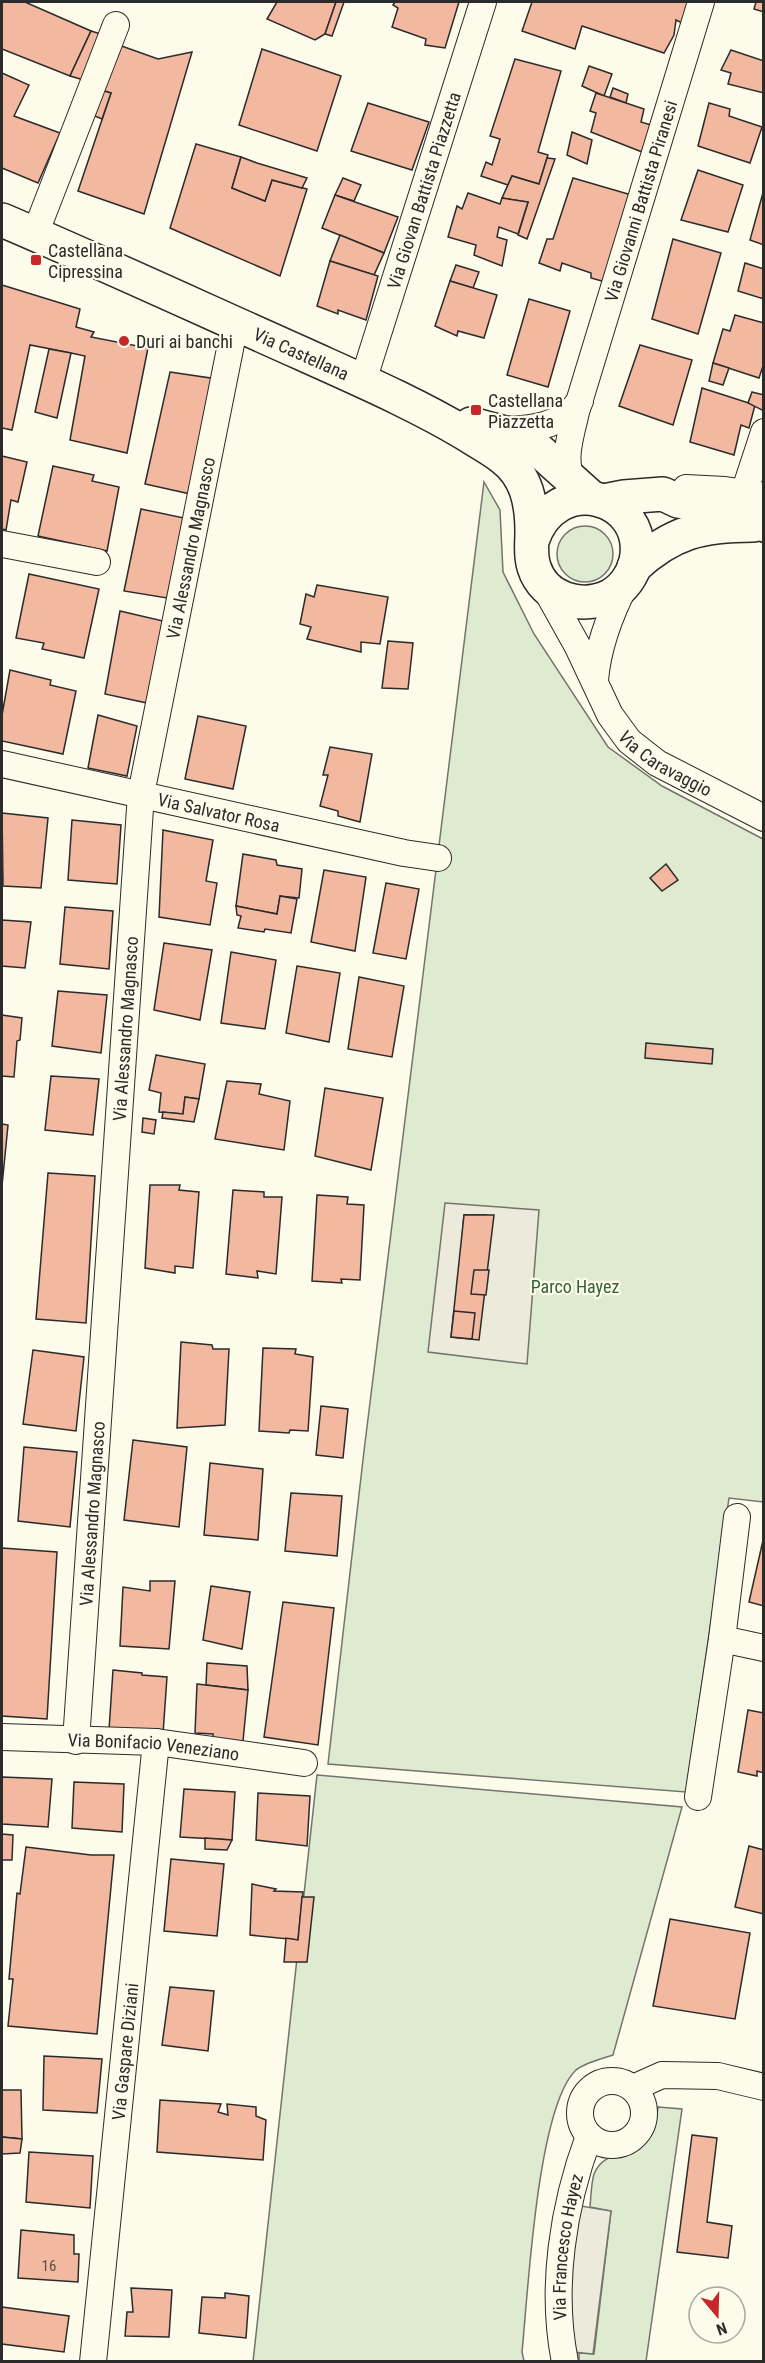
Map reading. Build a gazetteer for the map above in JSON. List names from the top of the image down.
{
  "streets": {
    "street": [
      "Via Giovan Battista Piazzetta",
      "Via Giovanni Battista Piranesi",
      "Via Castellana",
      "Via Alessandro Magnasco",
      "Via Caravaggio",
      "Via Salvator Rosa",
      "Via Bonifacio Veneziano",
      "Via Gaspare Diziani",
      "Via Francesco Hayez"
    ]
  },
  "crossings": [
    ["Via Giovan Battista Piazzetta", "Via Castellana"],
    ["Via Giovanni Battista Piranesi", "Via Castellana"],
    ["Via Giovanni Battista Piranesi", "Via Caravaggio"],
    ["Via Castellana", "Via Alessandro Magnasco"],
    ["Via Castellana", "Via Caravaggio"],
    ["Via Alessandro Magnasco", "Via Salvator Rosa"],
    ["Via Alessandro Magnasco", "Via Bonifacio Veneziano"],
    ["Via Bonifacio Veneziano", "Via Gaspare Diziani"]
  ],
  "parks": ["Parco Hayez"],
  "places": {
    "transit": ["Castellana Cipressina", "Castellana Piazzetta"],
    "other": ["Duri ai banchi"]
  },
  "house_numbers": ["16"],
  "north": "bottom"
}
